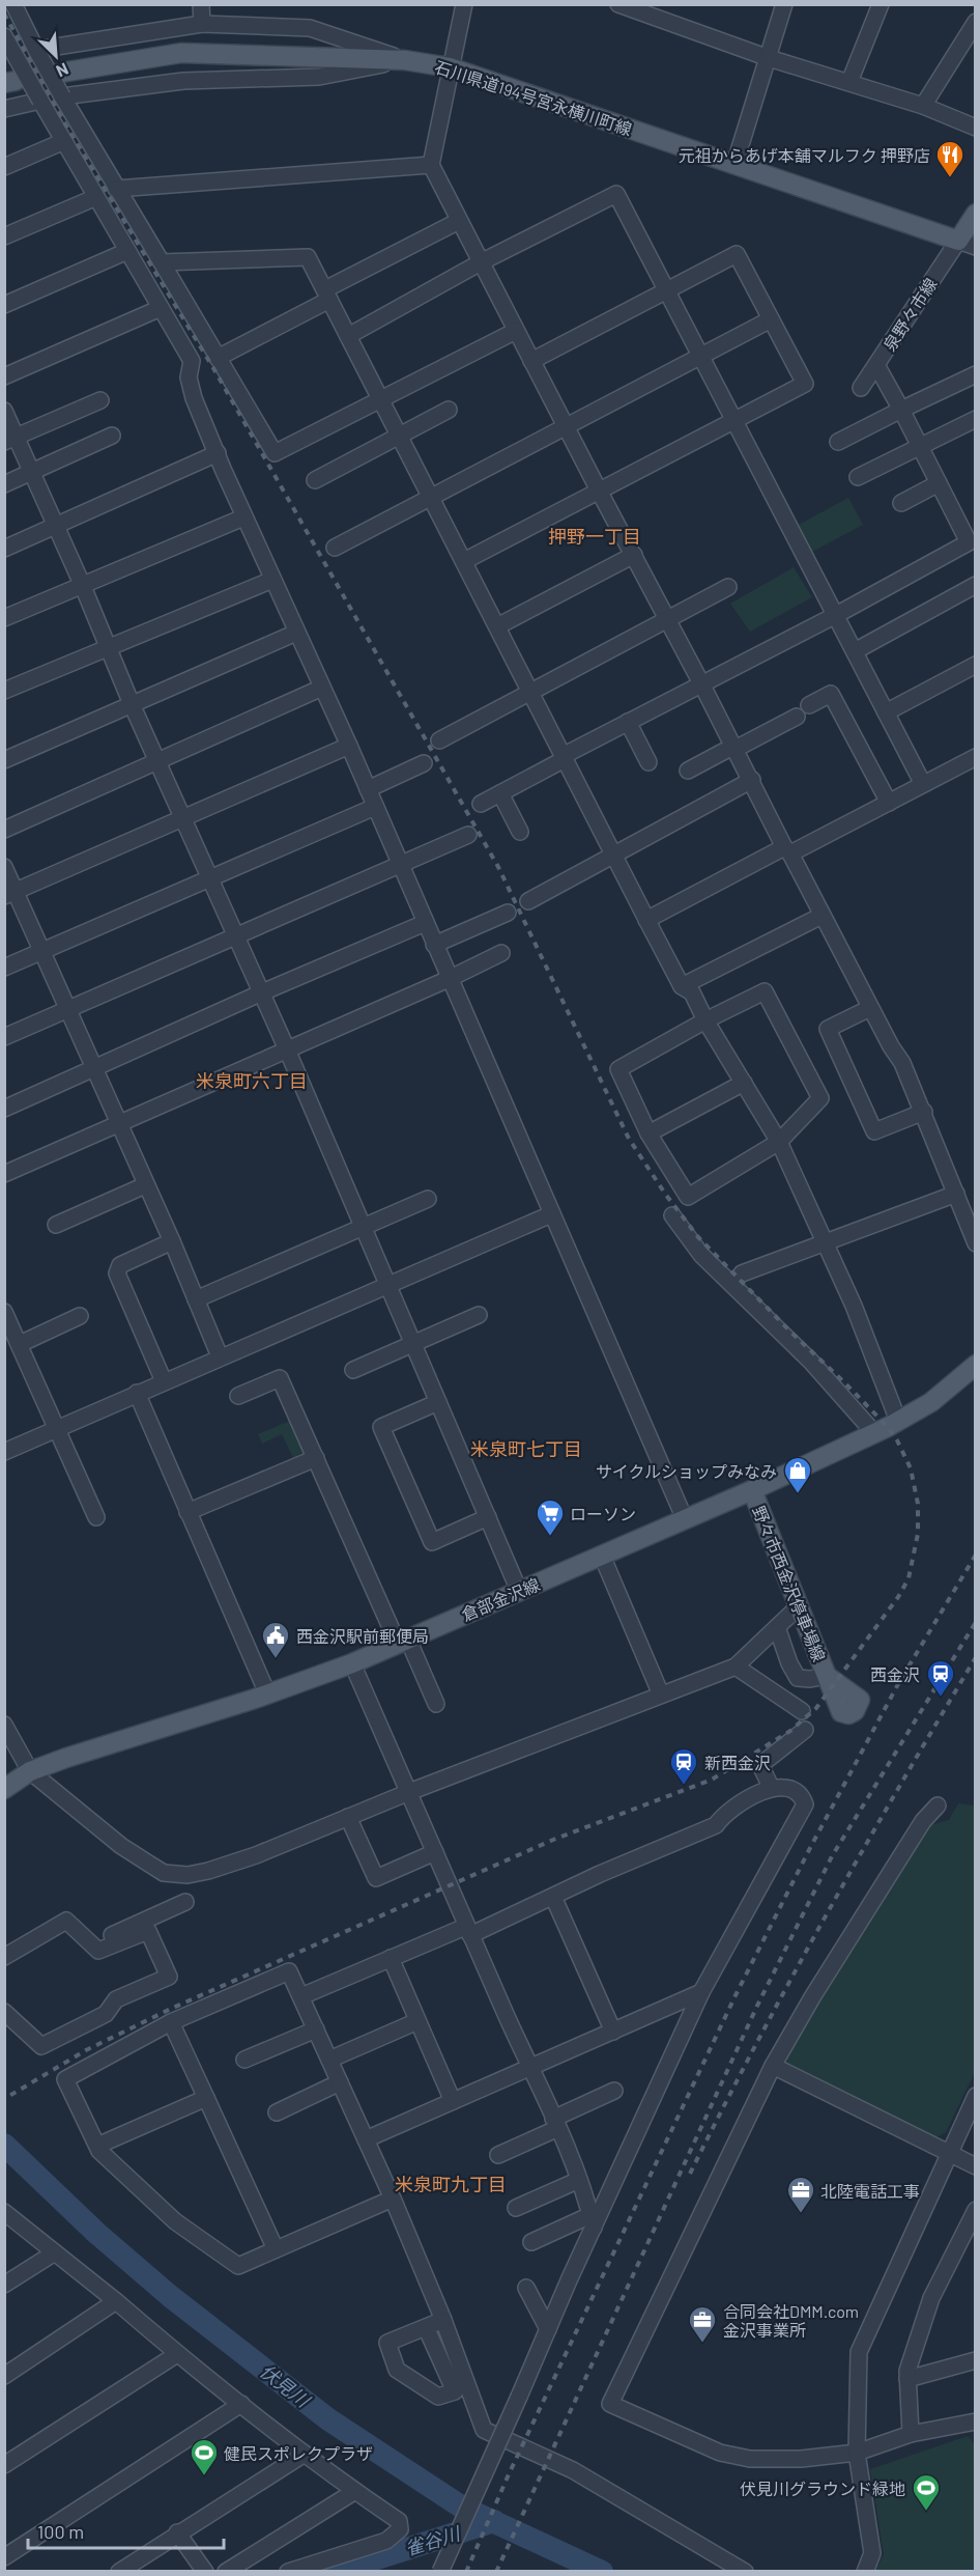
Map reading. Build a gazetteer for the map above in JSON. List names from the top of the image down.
{
  "streets": {
    "main road": ["石川県道194号宮永横川町線", "野々市西金沢停車場線", "倉部金沢線"],
    "street": ["泉野々市線"]
  },
  "crossings": [
    ["石川県道194号宮永横川町線", "泉野々市線"],
    ["野々市西金沢停車場線", "倉部金沢線"]
  ],
  "districts": [
    "押野一丁目",
    "米泉町六丁目",
    "米泉町七丁目",
    "米泉町九丁目"
  ],
  "water": ["伏見川", "雀谷川"],
  "places": {
    "restaurant": ["元祖からあげ本舗マルフク 押野店"],
    "shop": ["サイクルショップみなみ"],
    "supermarket": ["ローソン"],
    "public building": ["西金沢駅前郵便局"],
    "station": ["西金沢", "新西金沢"],
    "office": ["北陸電話工事", "合同会社DMM.com 金沢事業所"],
    "sports": ["健民スポレクプラザ", "伏見川グラウンド緑地"]
  },
  "scale_bar": "100 m",
  "north": "bottom right"
}
